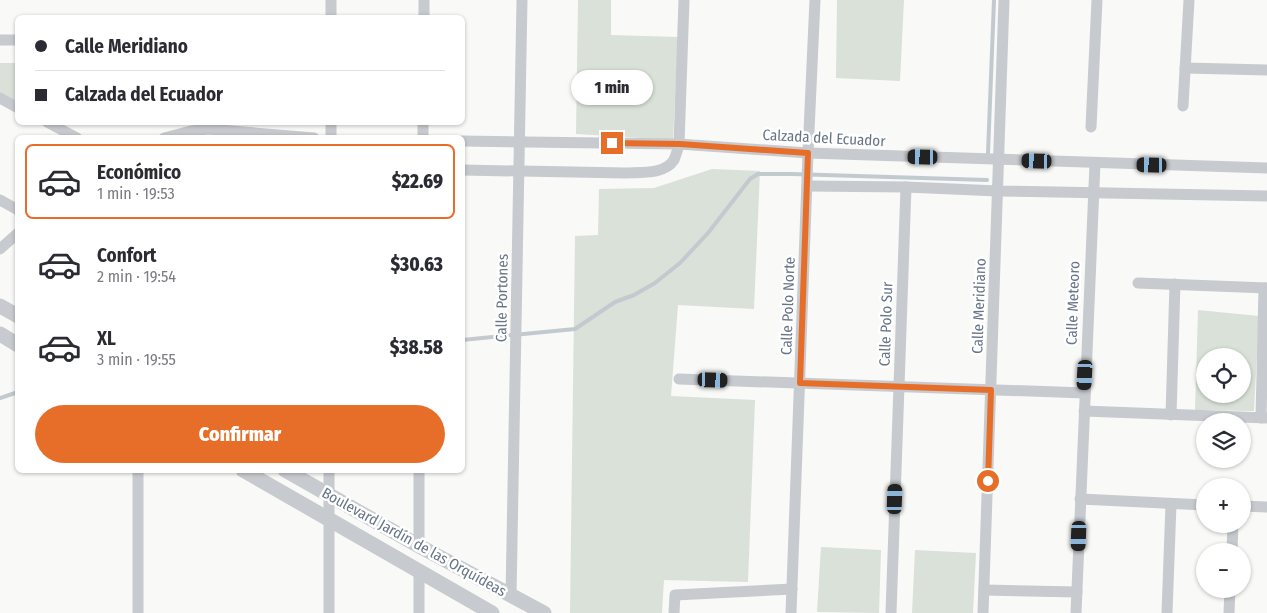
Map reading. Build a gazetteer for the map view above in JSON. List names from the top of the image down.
{
  "streets": {
    "street": [
      "Calzada del Ecuador",
      "Calle Portones",
      "Calle Meteoro",
      "Calle Polo Norte",
      "Calle Meridiano",
      "Calle Polo Sur",
      "Boulevard Jardín de las Orquídeas"
    ]
  },
  "crossings": [
    ["Calzada del Ecuador", "Calle Portones"],
    ["Calzada del Ecuador", "Calle Meteoro"],
    ["Calzada del Ecuador", "Calle Polo Norte"],
    ["Calzada del Ecuador", "Calle Meridiano"],
    ["Calle Portones", "Boulevard Jardín de las Orquídeas"]
  ],
  "page": {
    "banner": ["Calle Meridiano", "Calzada del Ecuador"],
    "bubble": "1 min",
    "list": [
      {
        "name": "Económico",
        "note": "1 min · 19:53",
        "value": "$22.69"
      },
      {
        "name": "Confort",
        "note": "2 min · 19:54",
        "value": "$30.63"
      },
      {
        "name": "XL",
        "note": "3 min · 19:55",
        "value": "$38.58"
      }
    ],
    "map_buttons": ["+", "−"],
    "buttons": "Confirmar"
  }
}
